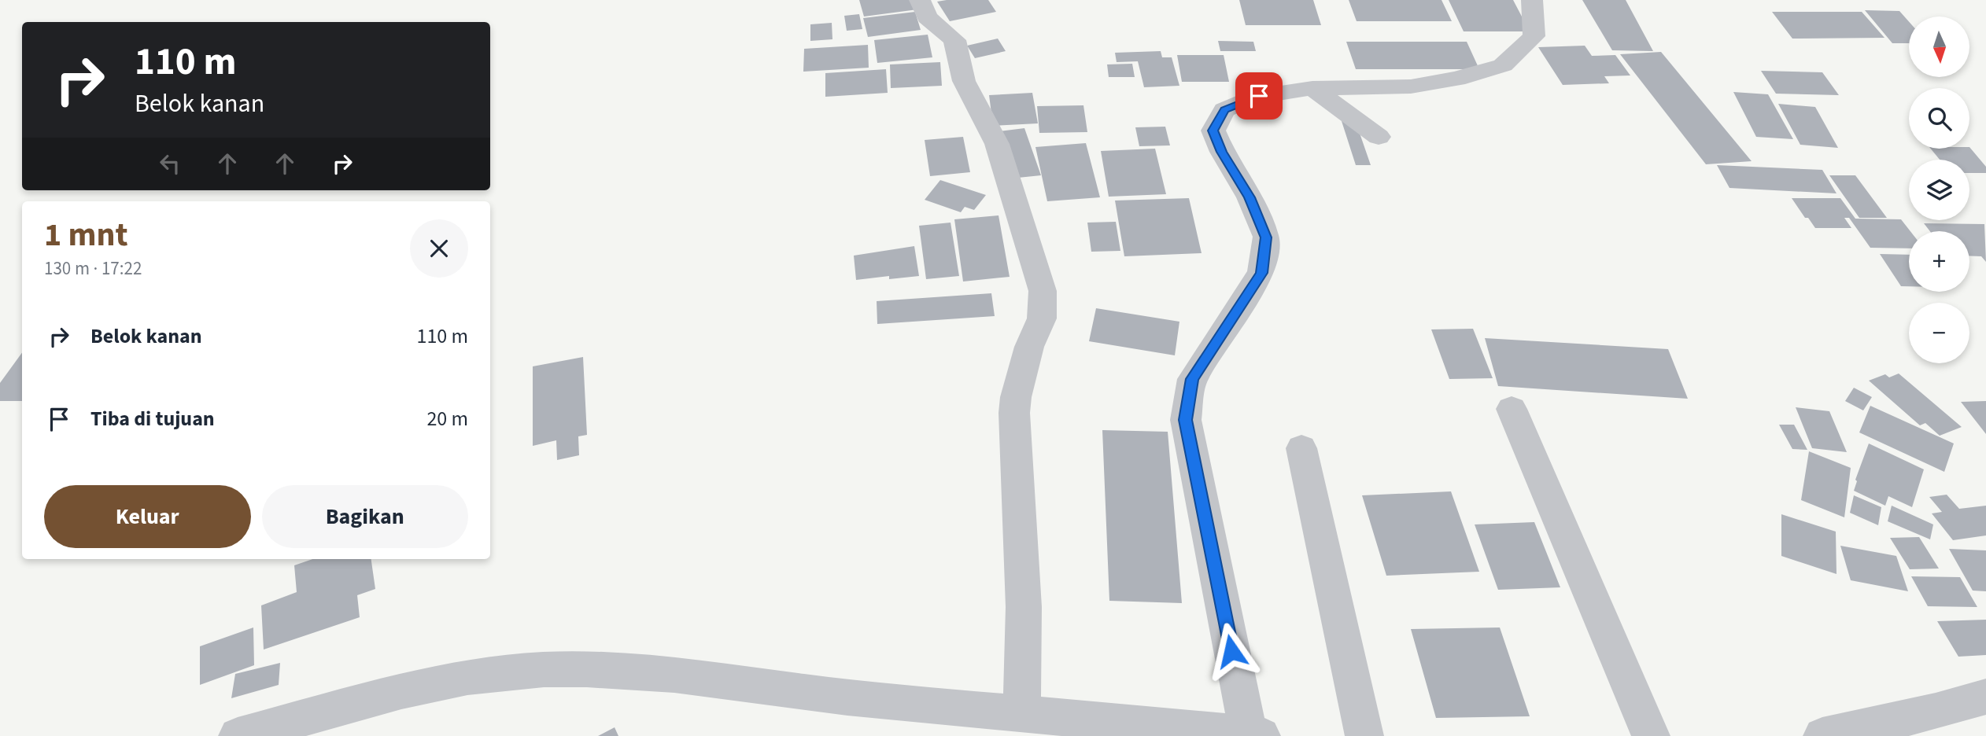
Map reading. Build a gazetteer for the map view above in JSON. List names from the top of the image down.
{
  "north": "bottom",
  "page": {
    "map_buttons": ["+", "−"],
    "turn": ["110 m", "Belok kanan"],
    "heading": ["1 mnt", "130 m · 17:22"],
    "list": [
      {
        "name": "Belok kanan",
        "value": "110 m"
      },
      {
        "name": "Tiba di tujuan",
        "value": "20 m"
      }
    ],
    "buttons": ["Keluar", "Bagikan"]
  }
}
